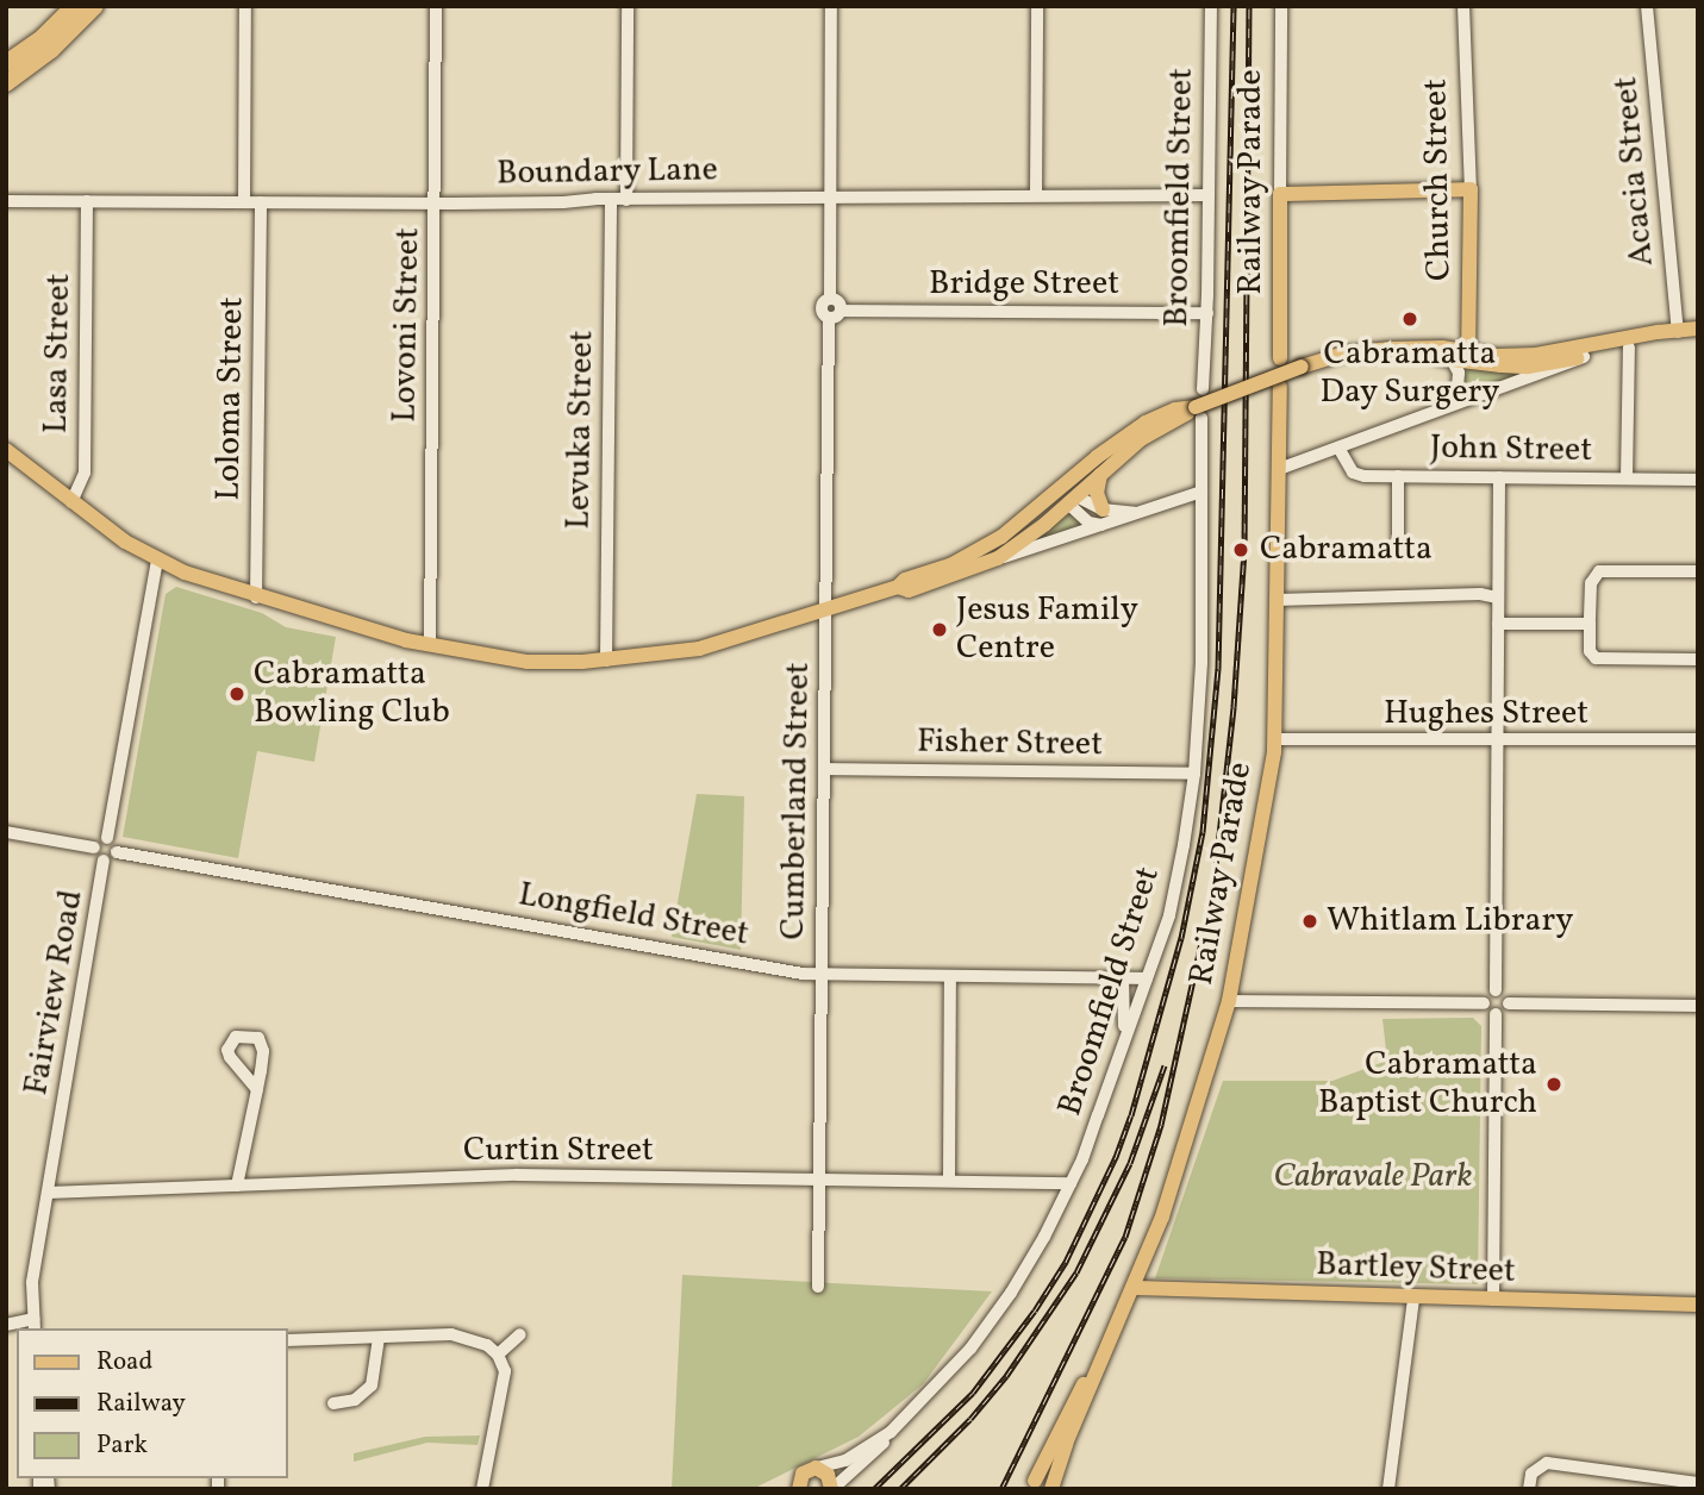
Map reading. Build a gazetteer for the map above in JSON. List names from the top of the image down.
{
  "streets": {
    "main road": ["Church Street", "Railway Parade", "Bartley Street"],
    "street": [
      "Acacia Street",
      "Boundary Lane",
      "Broomfield Street",
      "Bridge Street",
      "Lovoni Street",
      "Lasa Street",
      "Loloma Street",
      "Levuka Street",
      "John Street",
      "Hughes Street",
      "Fisher Street",
      "Cumberland Street",
      "Longfield Street",
      "Fairview Road",
      "Curtin Street"
    ]
  },
  "crossings": [
    ["Boundary Lane", "Broomfield Street"],
    ["Boundary Lane", "Lovoni Street"],
    ["Boundary Lane", "Lasa Street"],
    ["Boundary Lane", "Loloma Street"],
    ["Boundary Lane", "Levuka Street"],
    ["Railway Parade", "Hughes Street"],
    ["Railway Parade", "Bartley Street"],
    ["Broomfield Street", "Bridge Street"],
    ["Broomfield Street", "Fisher Street"],
    ["Broomfield Street", "Longfield Street"],
    ["Broomfield Street", "Curtin Street"],
    ["Bridge Street", "Cumberland Street"],
    ["Fisher Street", "Cumberland Street"],
    ["Cumberland Street", "Longfield Street"],
    ["Cumberland Street", "Curtin Street"],
    ["Longfield Street", "Fairview Road"],
    ["Fairview Road", "Curtin Street"]
  ],
  "parks": ["Cabravale Park"],
  "places": [
    "Cabramatta Day Surgery",
    "Cabramatta",
    "Jesus Family Centre",
    "Cabramatta Bowling Club",
    "Whitlam Library",
    "Cabramatta Baptist Church"
  ],
  "legend": ["Road", "Railway", "Park"]
}
